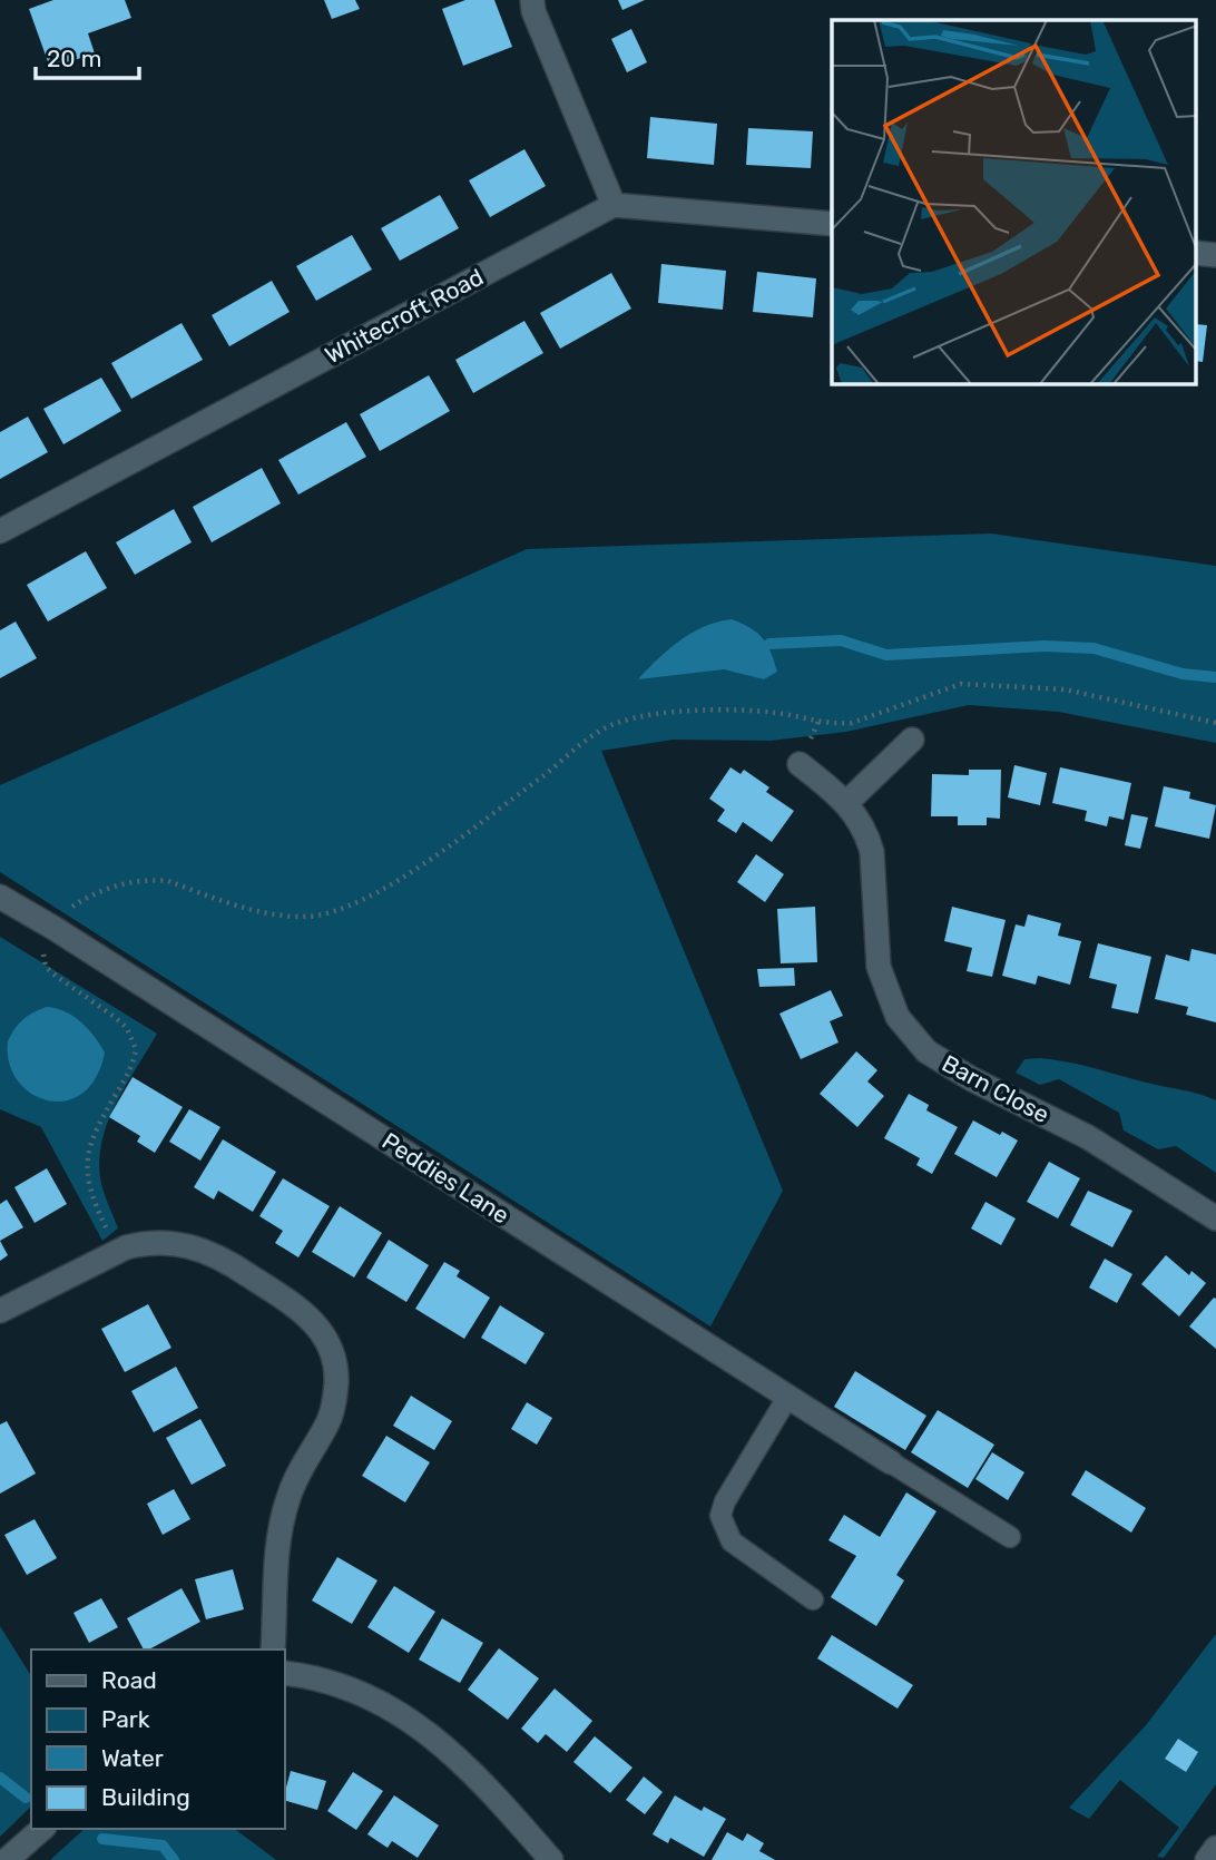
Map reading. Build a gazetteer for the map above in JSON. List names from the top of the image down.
{
  "streets": {
    "street": ["Whitecroft Road", "Barn Close", "Peddies Lane"]
  },
  "legend": [
    "Road",
    "Park",
    "Water",
    "Building"
  ],
  "scale_bar": "20 m"
}
